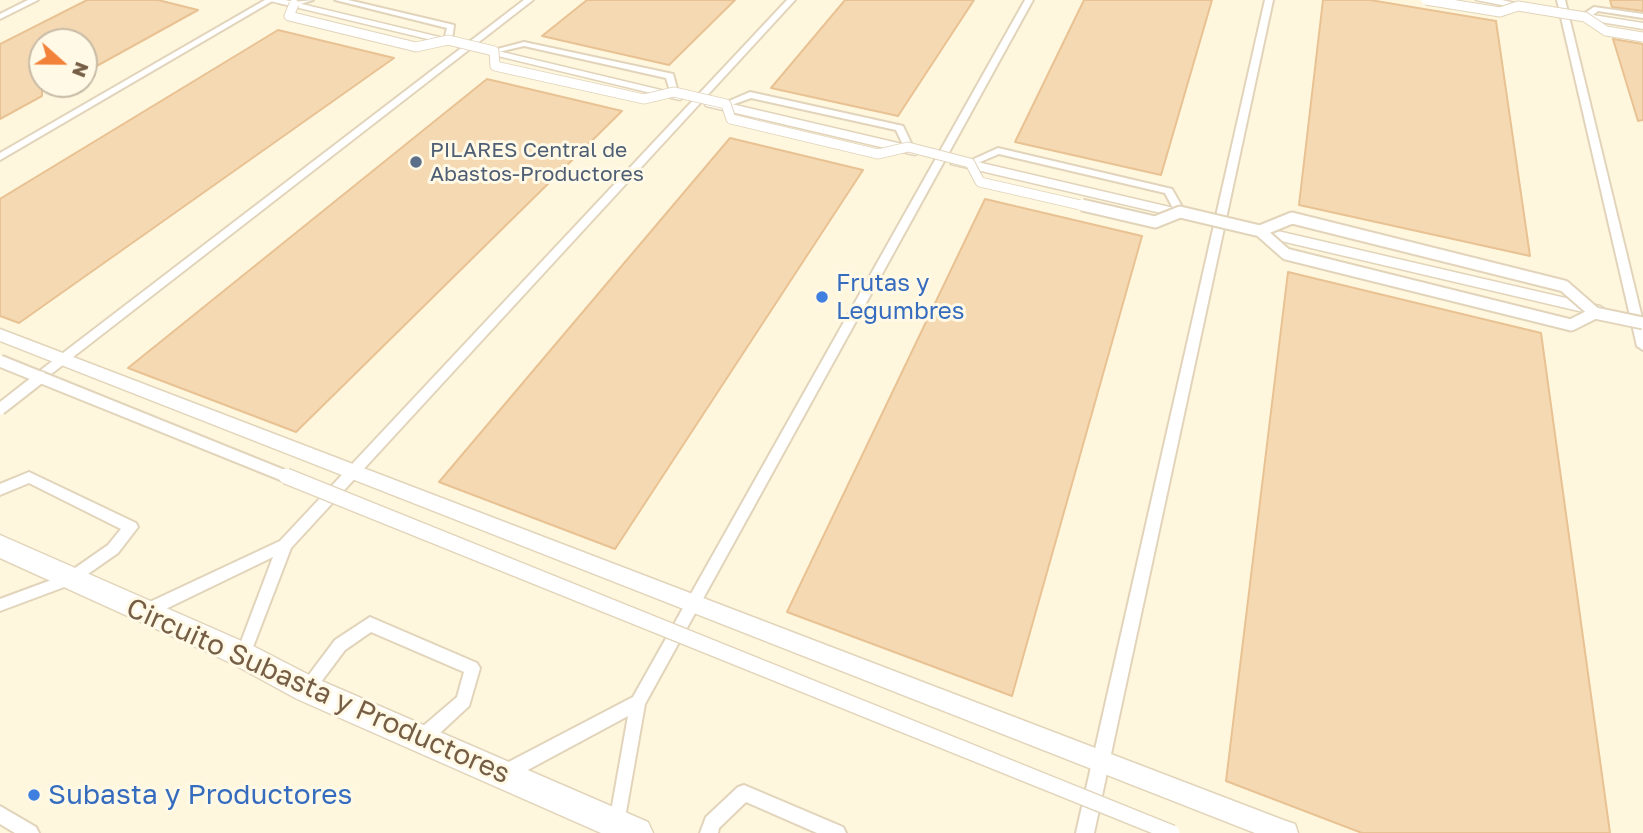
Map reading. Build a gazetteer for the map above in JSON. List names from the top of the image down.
{
  "streets": {
    "street": ["Circuito Subasta y Productores"]
  },
  "places": ["PILARES Central de Abastos-Productores", "Frutas y Legumbres", "Subasta y Productores"],
  "north": "right"
}
